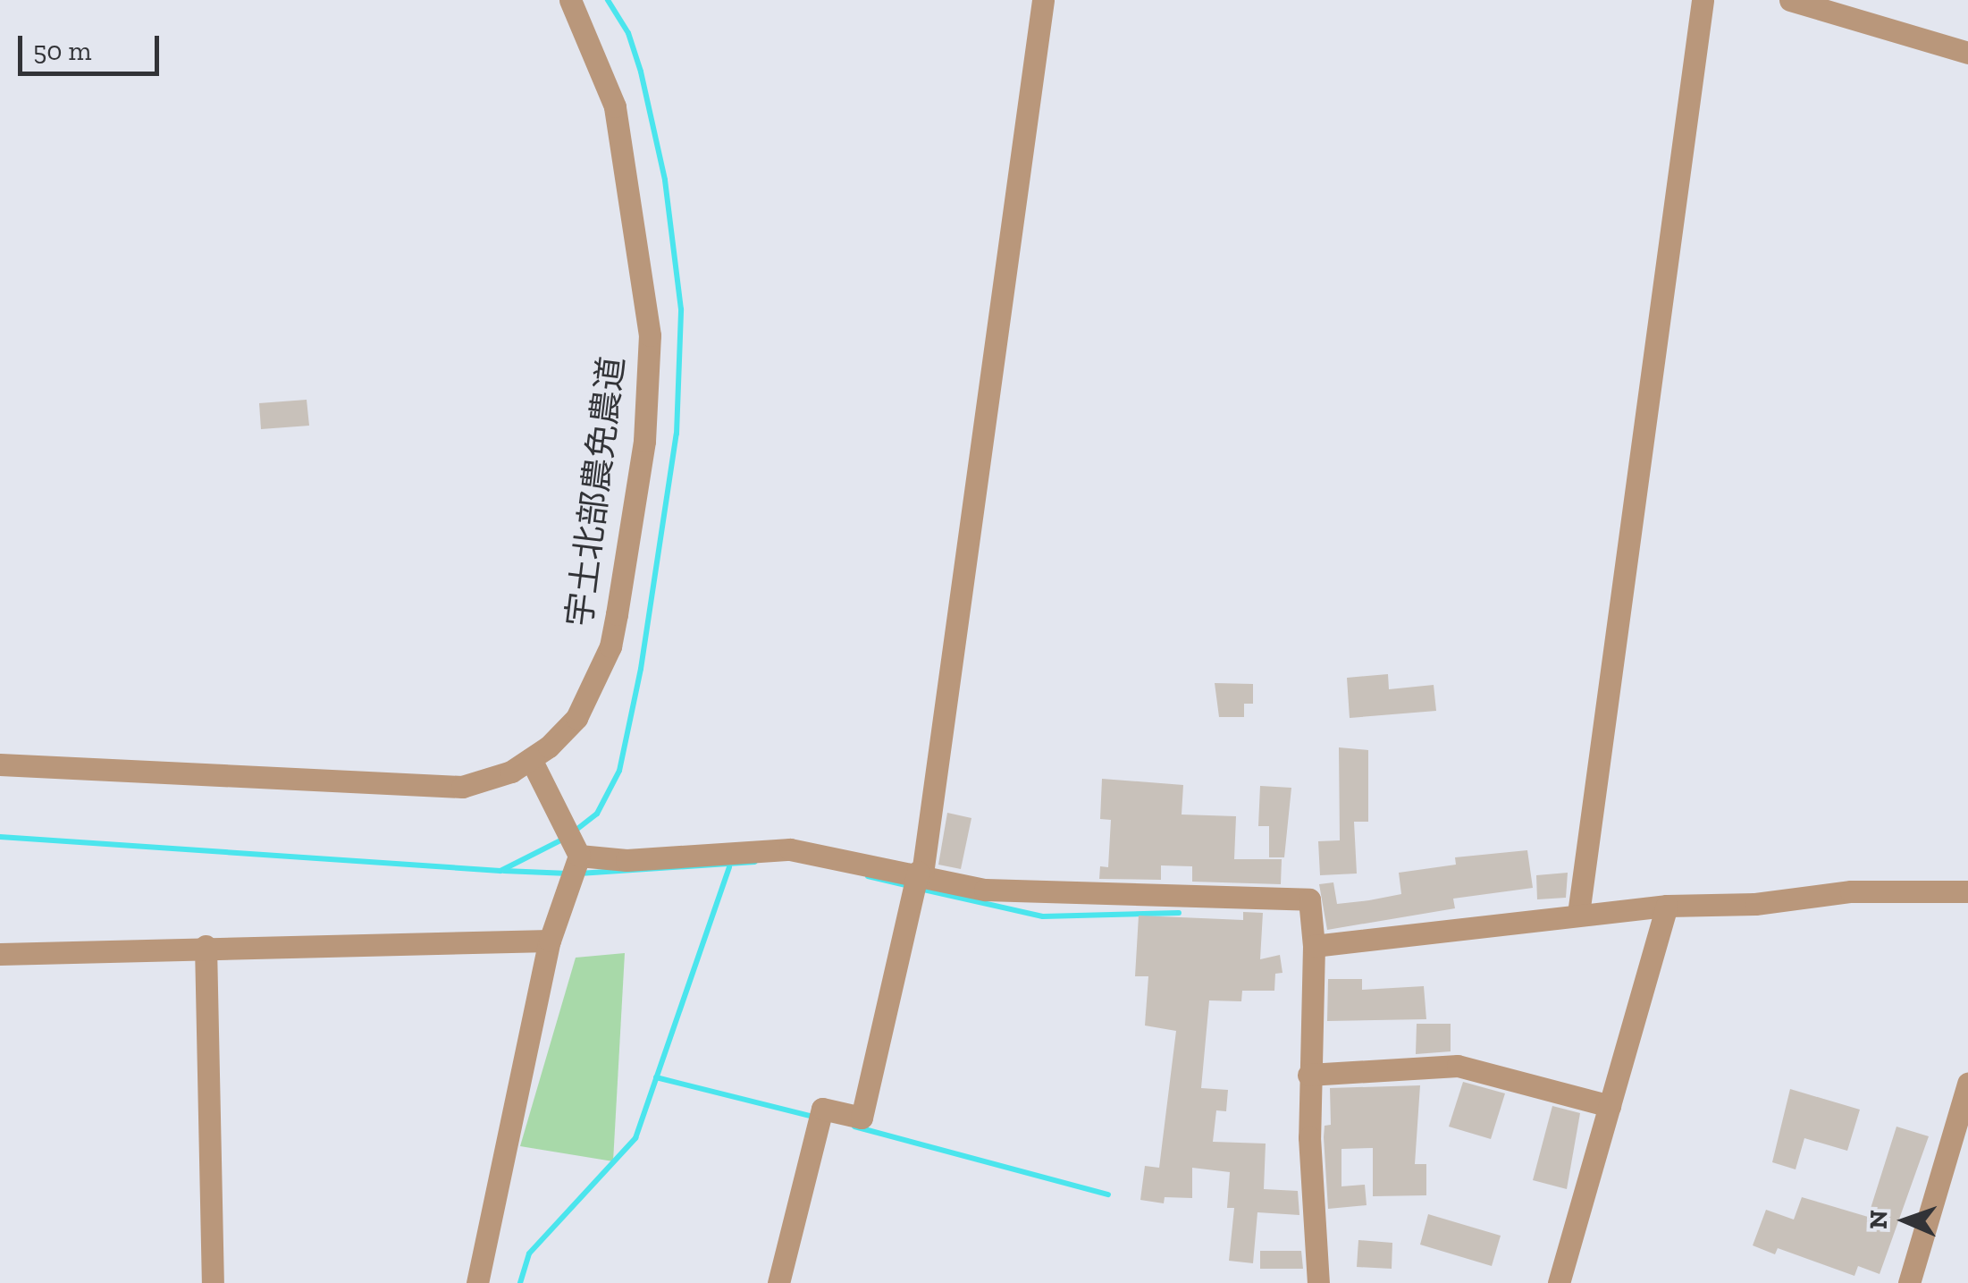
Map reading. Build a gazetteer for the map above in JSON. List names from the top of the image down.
{
  "streets": {
    "street": ["宇土北部農免農道"]
  },
  "scale_bar": "50 m",
  "north": "left"
}
